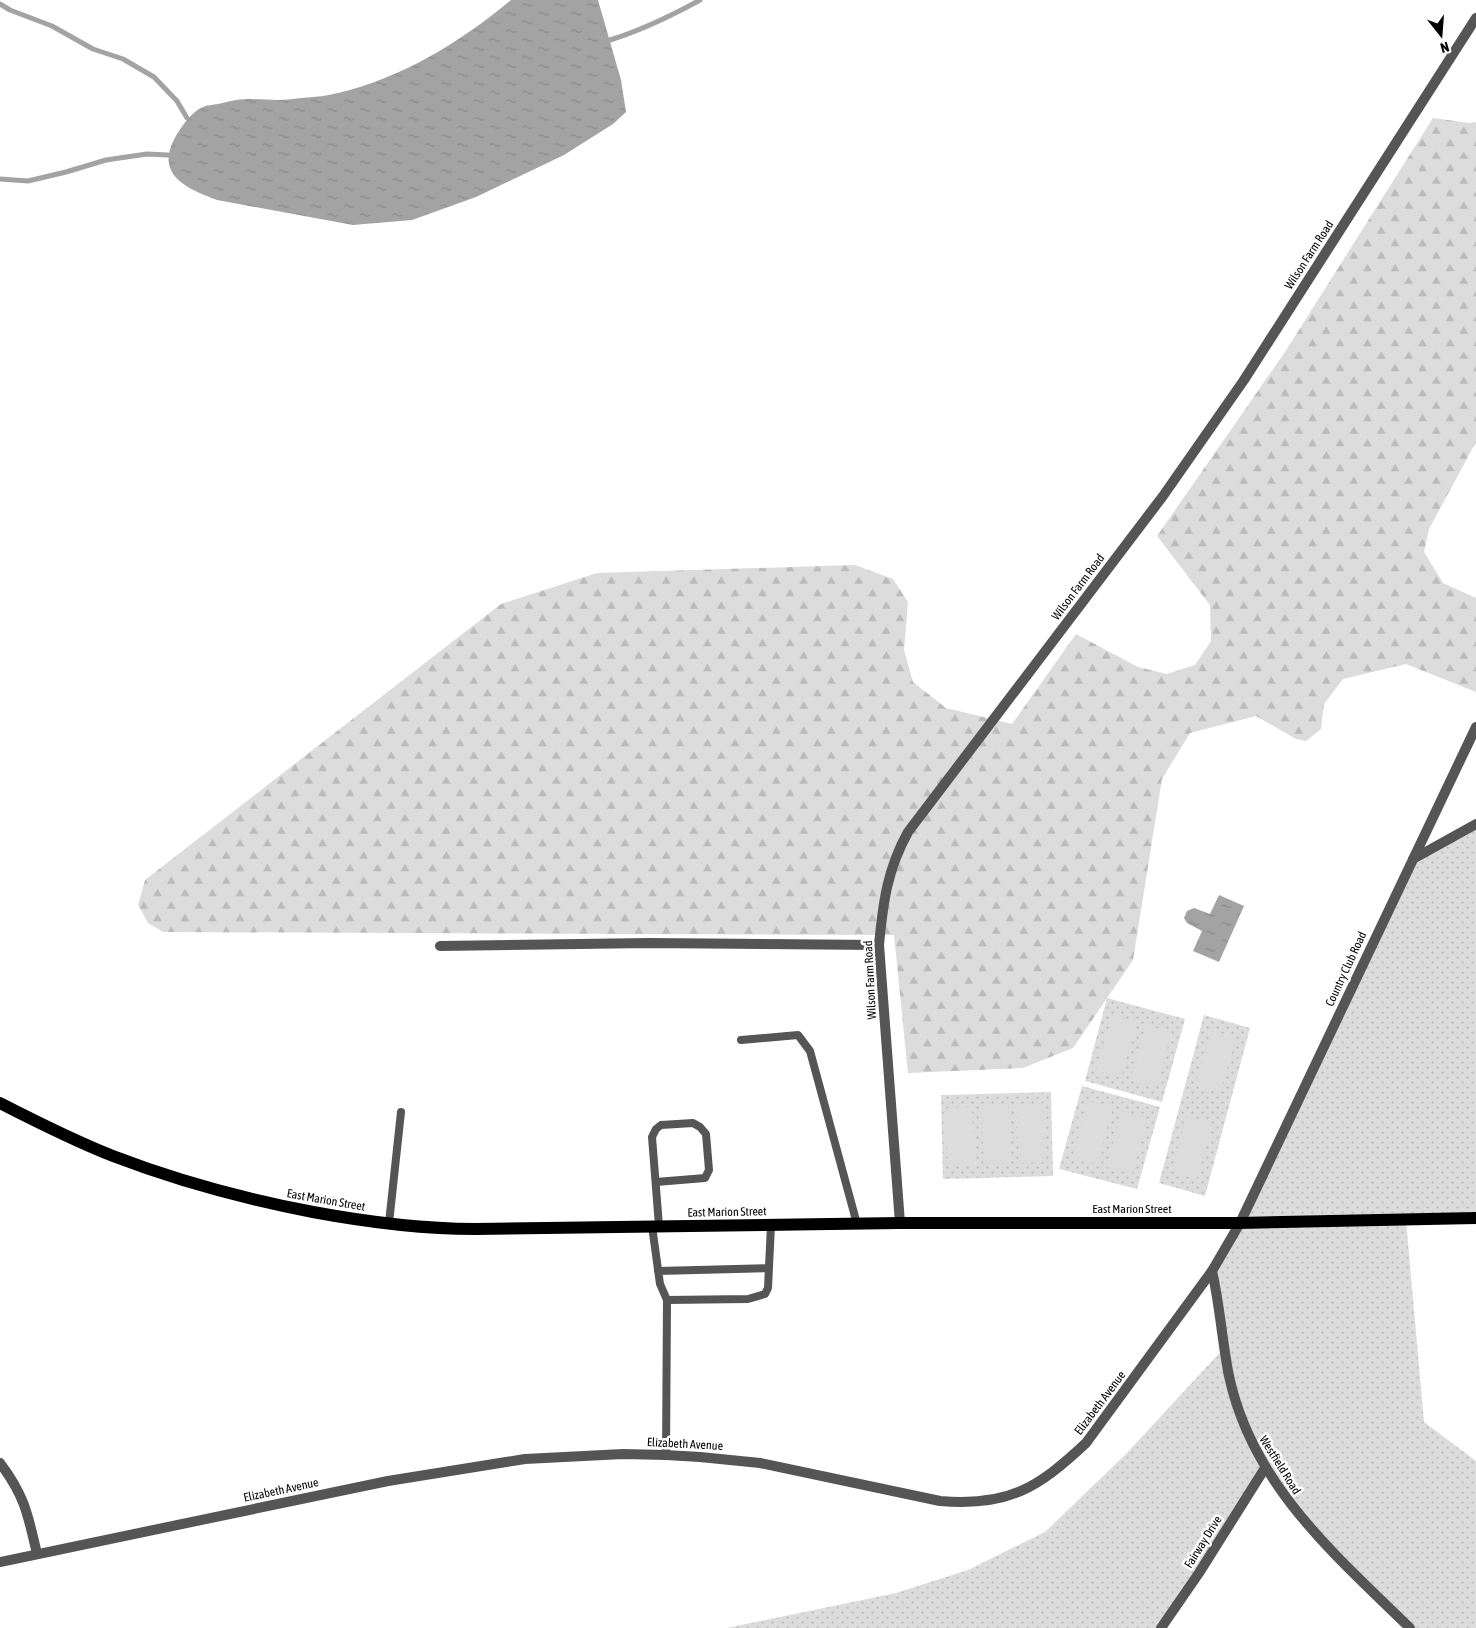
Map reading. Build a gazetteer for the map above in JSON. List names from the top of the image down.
{
  "streets": {
    "main road": ["East Marion Street"],
    "street": [
      "Wilson Farm Road",
      "Country Club Road",
      "Elizabeth Avenue",
      "Westfield Road",
      "Fairway Drive"
    ]
  },
  "crossings": [
    ["Wilson Farm Road", "East Marion Street"],
    ["Country Club Road", "East Marion Street"],
    ["Country Club Road", "Elizabeth Avenue"],
    ["East Marion Street", "Elizabeth Avenue"],
    ["Elizabeth Avenue", "Westfield Road"],
    ["Westfield Road", "Fairway Drive"]
  ],
  "north": "bottom"
}
